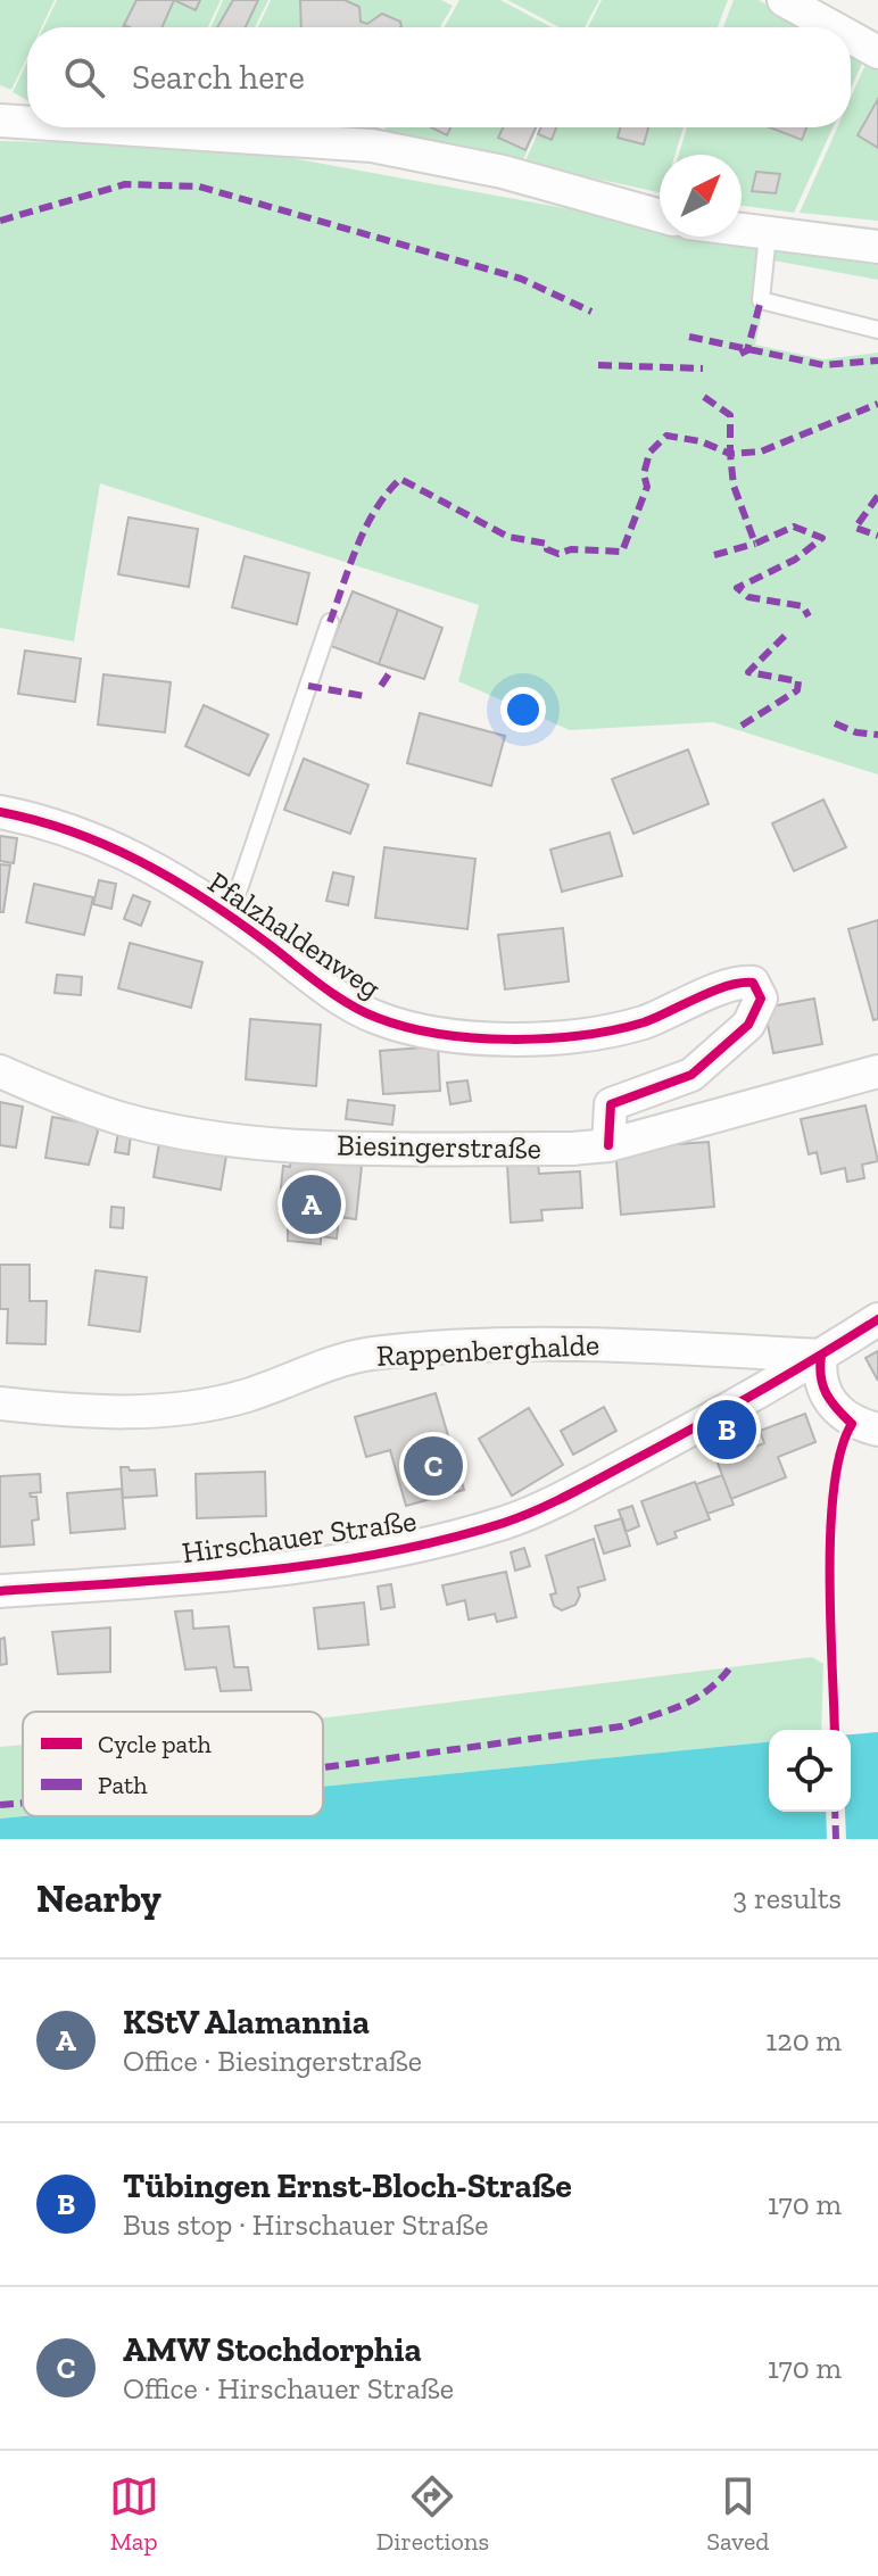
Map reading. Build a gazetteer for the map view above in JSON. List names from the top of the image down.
{
  "streets": {
    "street": [
      "Pfalzhaldenweg",
      "Biesingerstraße",
      "Rappenberghalde",
      "Hirschauer Straße"
    ]
  },
  "crossings": [
    ["Pfalzhaldenweg", "Biesingerstraße"],
    ["Rappenberghalde", "Hirschauer Straße"]
  ],
  "legend": ["Cycle path", "Path"],
  "north": "top right",
  "page": {
    "search": "Search here",
    "pins": ["A", "B", "C"],
    "heading": ["Nearby", "3 results"],
    "list": [
      {
        "mark": "A",
        "name": "KStV Alamannia",
        "note": "Office · Biesingerstraße",
        "value": "120 m"
      },
      {
        "mark": "B",
        "name": "Tübingen Ernst-Bloch-Straße",
        "note": "Bus stop · Hirschauer Straße",
        "value": "170 m"
      },
      {
        "mark": "C",
        "name": "AMW Stochdorphia",
        "note": "Office · Hirschauer Straße",
        "value": "170 m"
      }
    ],
    "nav": ["Map", "Directions", "Saved"]
  }
}
